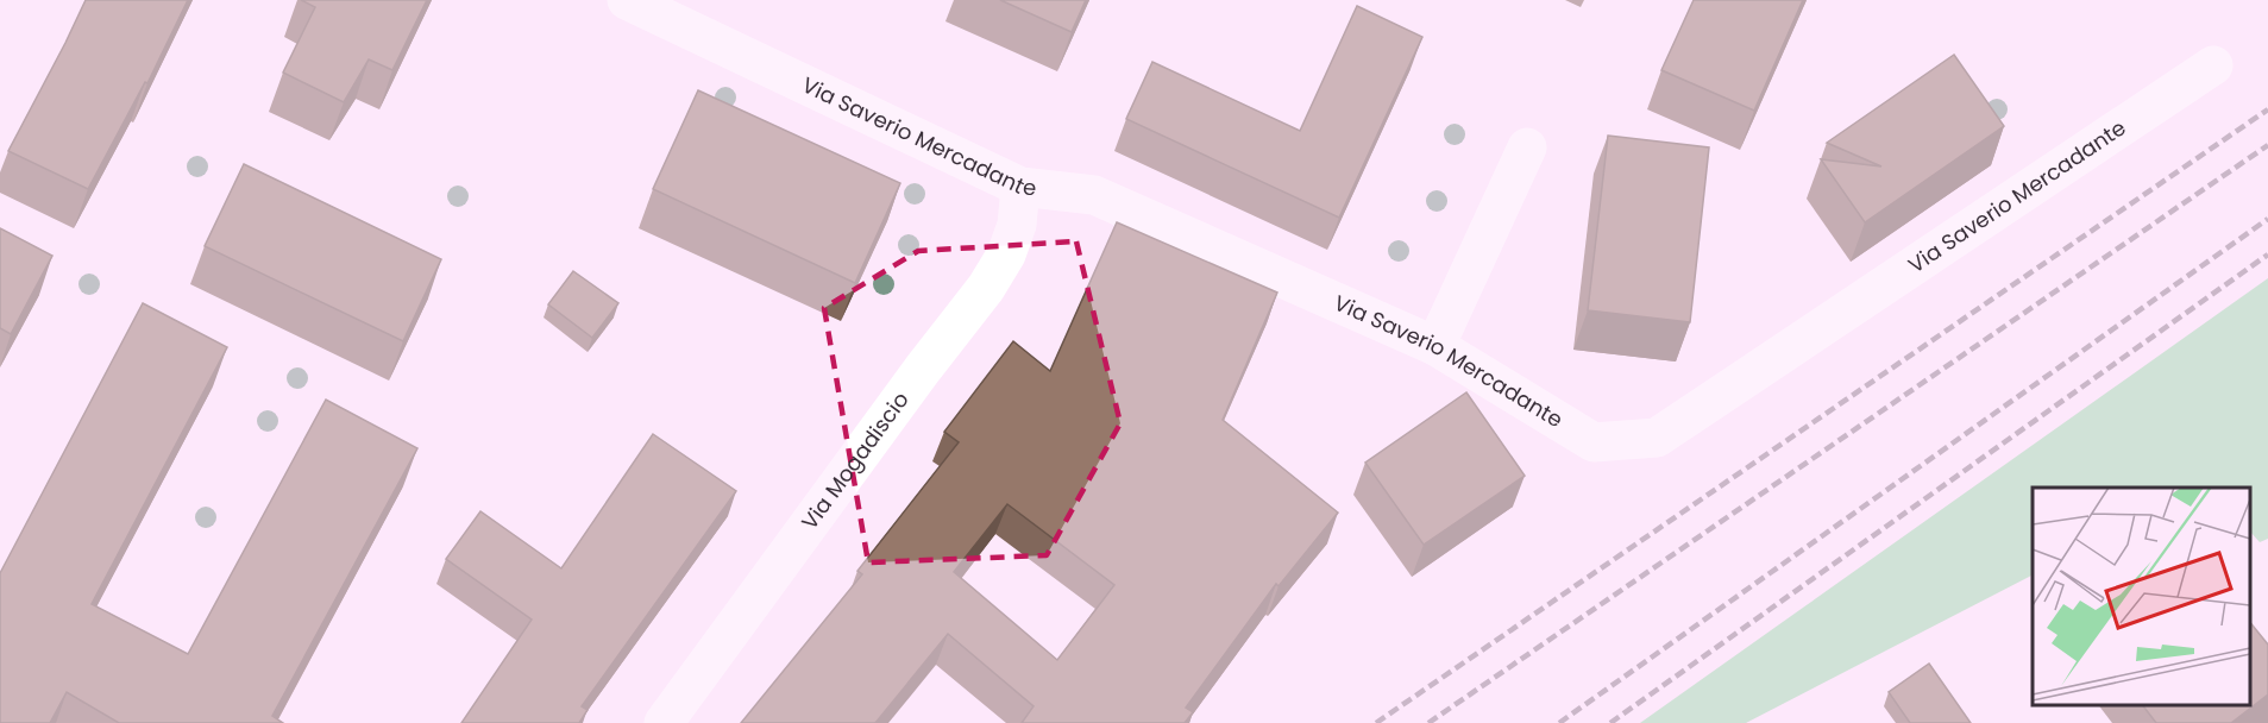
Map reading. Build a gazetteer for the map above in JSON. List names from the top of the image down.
{
  "streets": {
    "street": ["Via Saverio Mercadante", "Via Mogadiscio"]
  },
  "crossings": [
    ["Via Saverio Mercadante", "Via Mogadiscio"]
  ]
}
